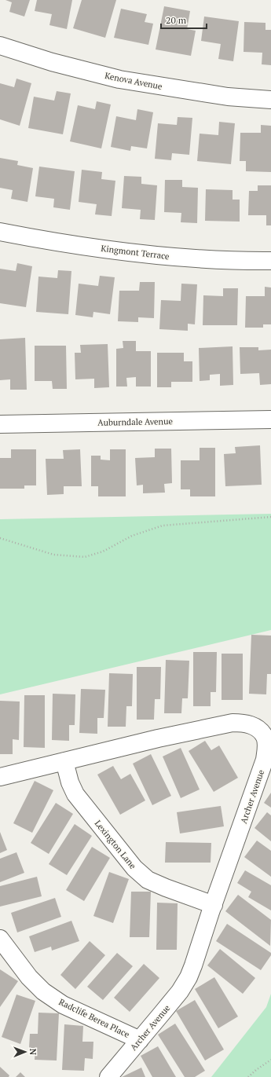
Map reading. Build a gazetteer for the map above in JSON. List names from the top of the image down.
{
  "streets": {
    "street": [
      "Kenova Avenue",
      "Kingmont Terrace",
      "Auburndale Avenue",
      "Archer Avenue",
      "Lexington Lane",
      "Radclife Berea Place"
    ]
  },
  "crossings": [
    ["Archer Avenue", "Lexington Lane"],
    ["Archer Avenue", "Radclife Berea Place"]
  ],
  "scale_bar": "20 m",
  "north": "right"
}
